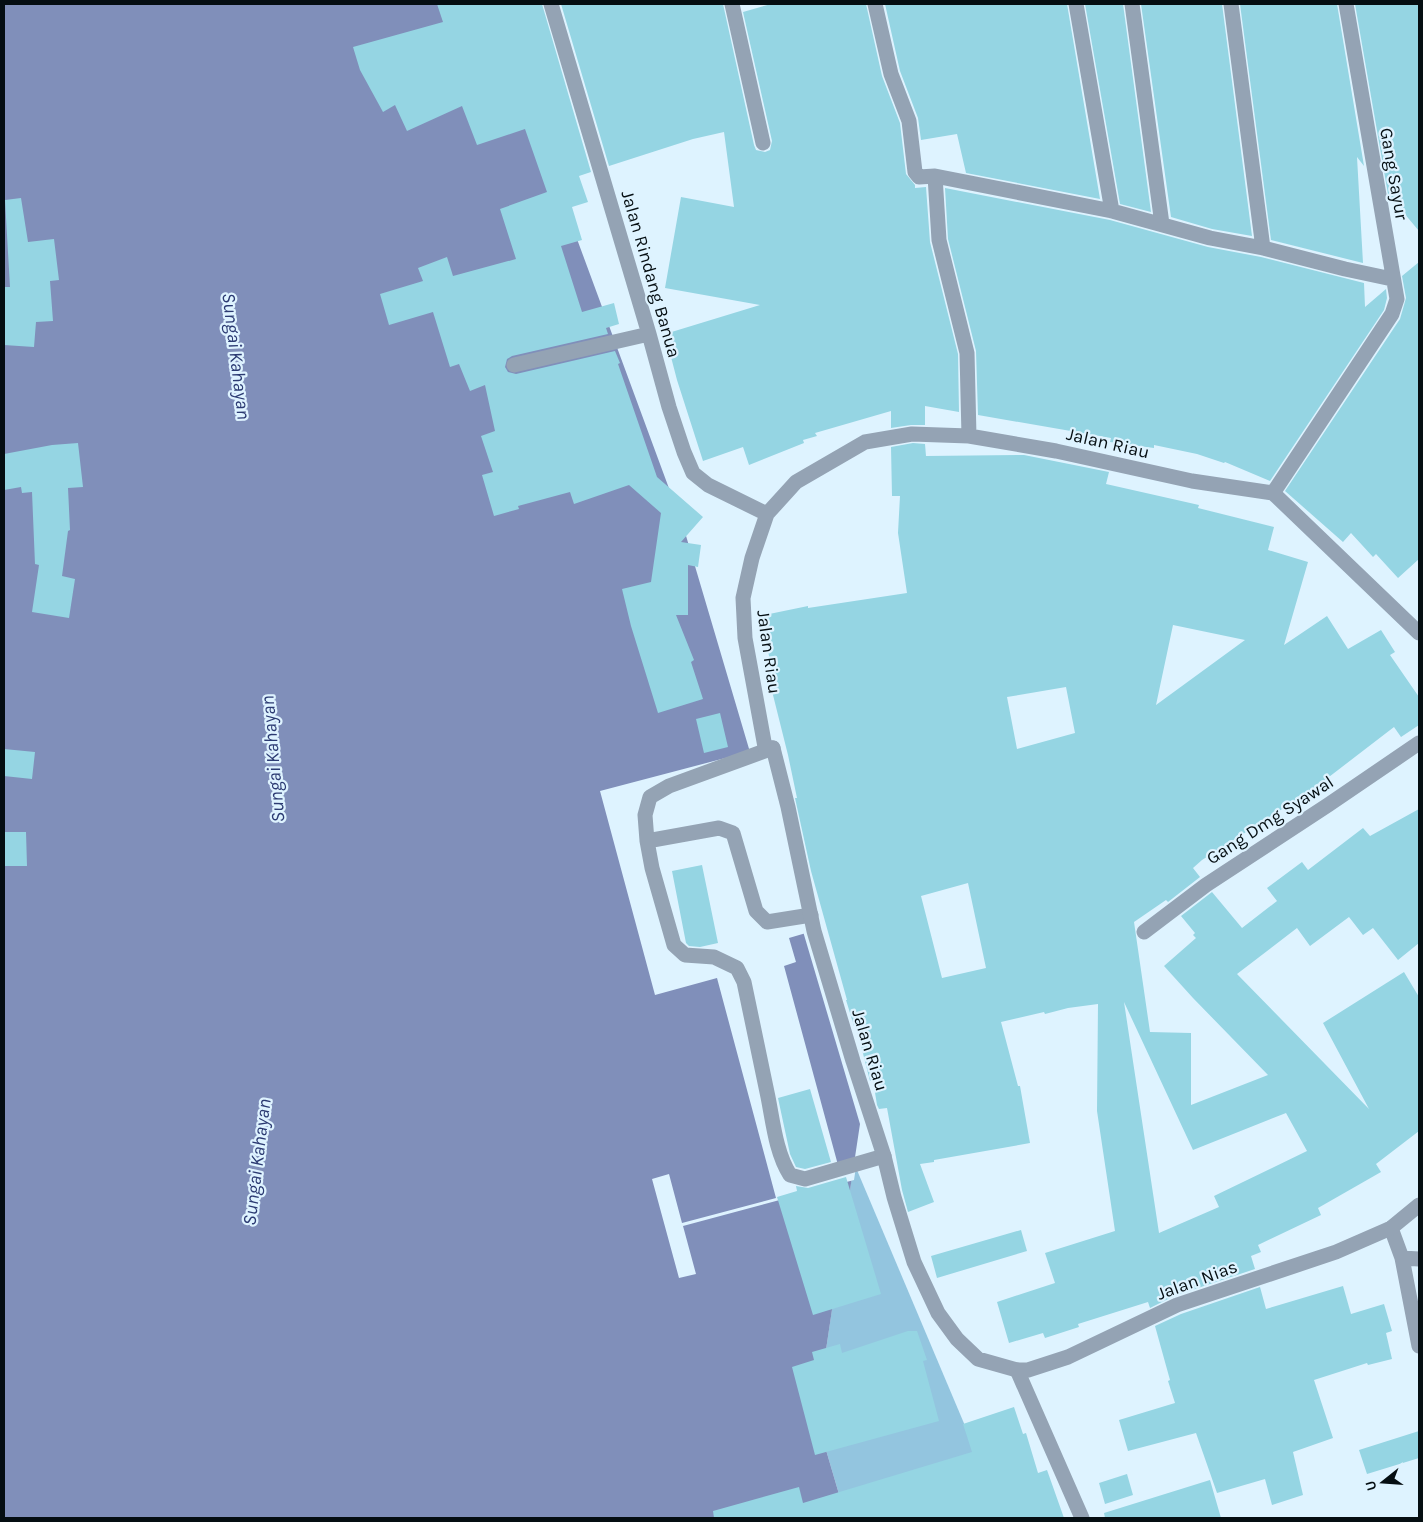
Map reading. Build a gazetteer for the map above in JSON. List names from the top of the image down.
{
  "streets": {
    "street": [
      "Gang Sayur",
      "Jalan Rindang Banua",
      "Jalan Riau",
      "Gang Dmg Syawal",
      "Jalan Nias"
    ]
  },
  "crossings": [
    ["Gang Sayur", "Jalan Riau"],
    ["Jalan Rindang Banua", "Jalan Riau"],
    ["Jalan Riau", "Jalan Nias"]
  ],
  "water": ["Sungai Kahayan"],
  "north": "left"
}
